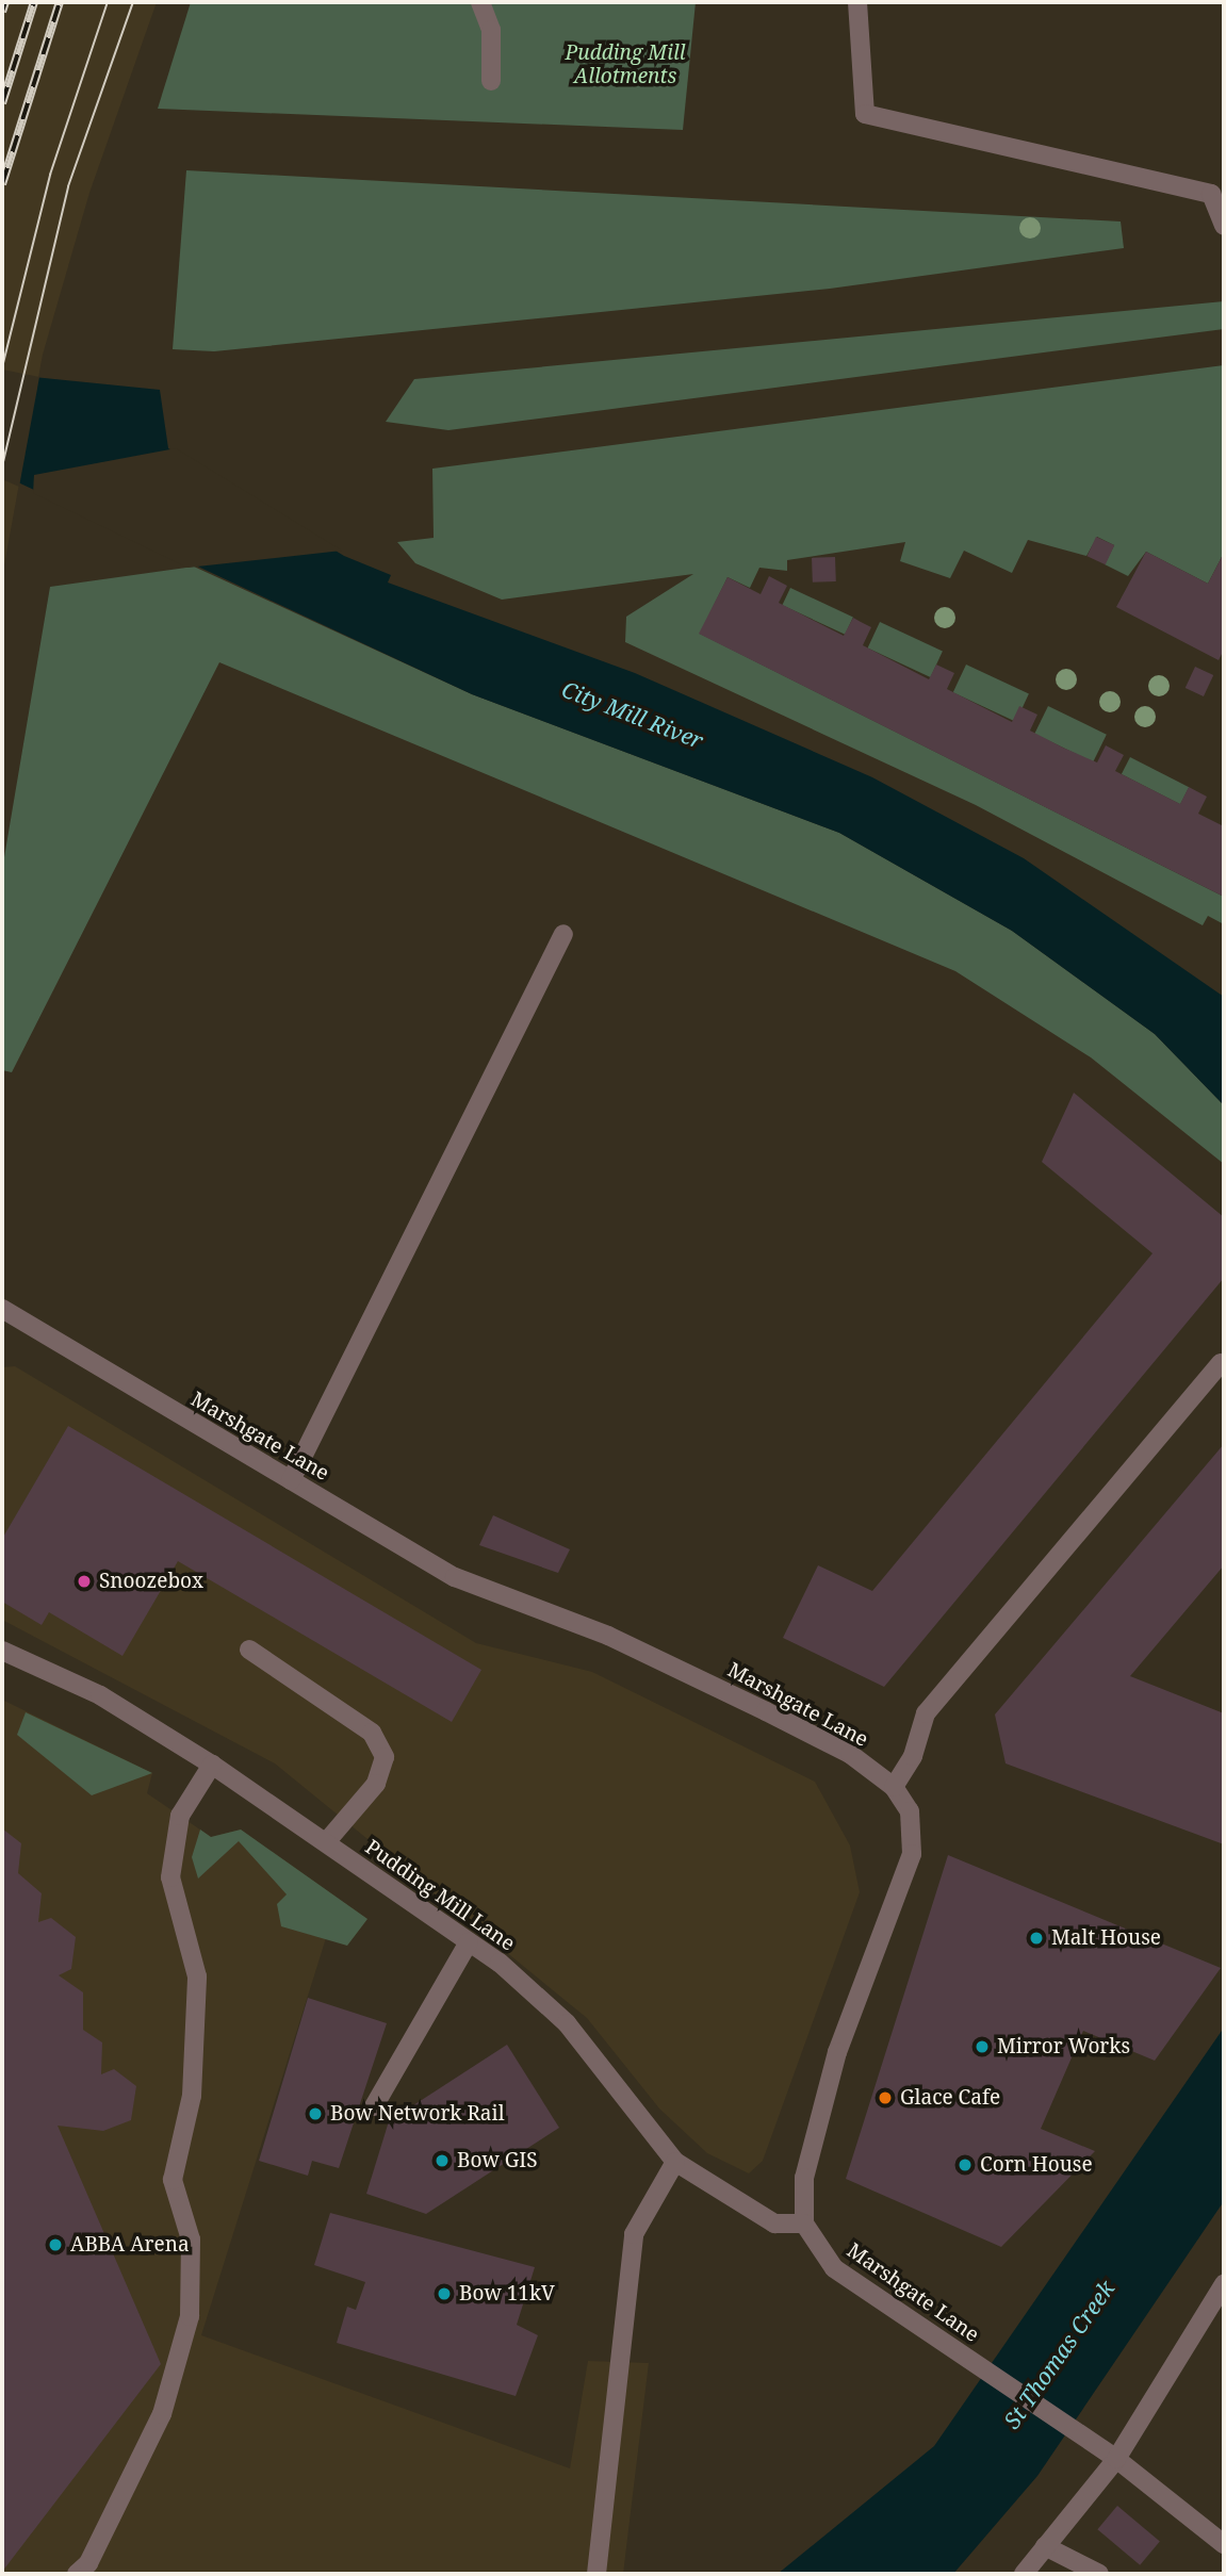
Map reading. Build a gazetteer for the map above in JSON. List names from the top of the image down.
{
  "streets": {
    "street": ["Marshgate Lane", "Pudding Mill Lane"]
  },
  "crossings": [
    ["Marshgate Lane", "Pudding Mill Lane"]
  ],
  "water": ["City Mill River", "St Thomas Creek"],
  "parks": ["Pudding Mill Allotments"],
  "places": [
    "Snoozebox",
    "Malt House",
    "Mirror Works",
    "Glace Cafe",
    "Bow Network Rail",
    "Bow GIS",
    "Corn House",
    "ABBA Arena",
    "Bow 11kV"
  ]
}
